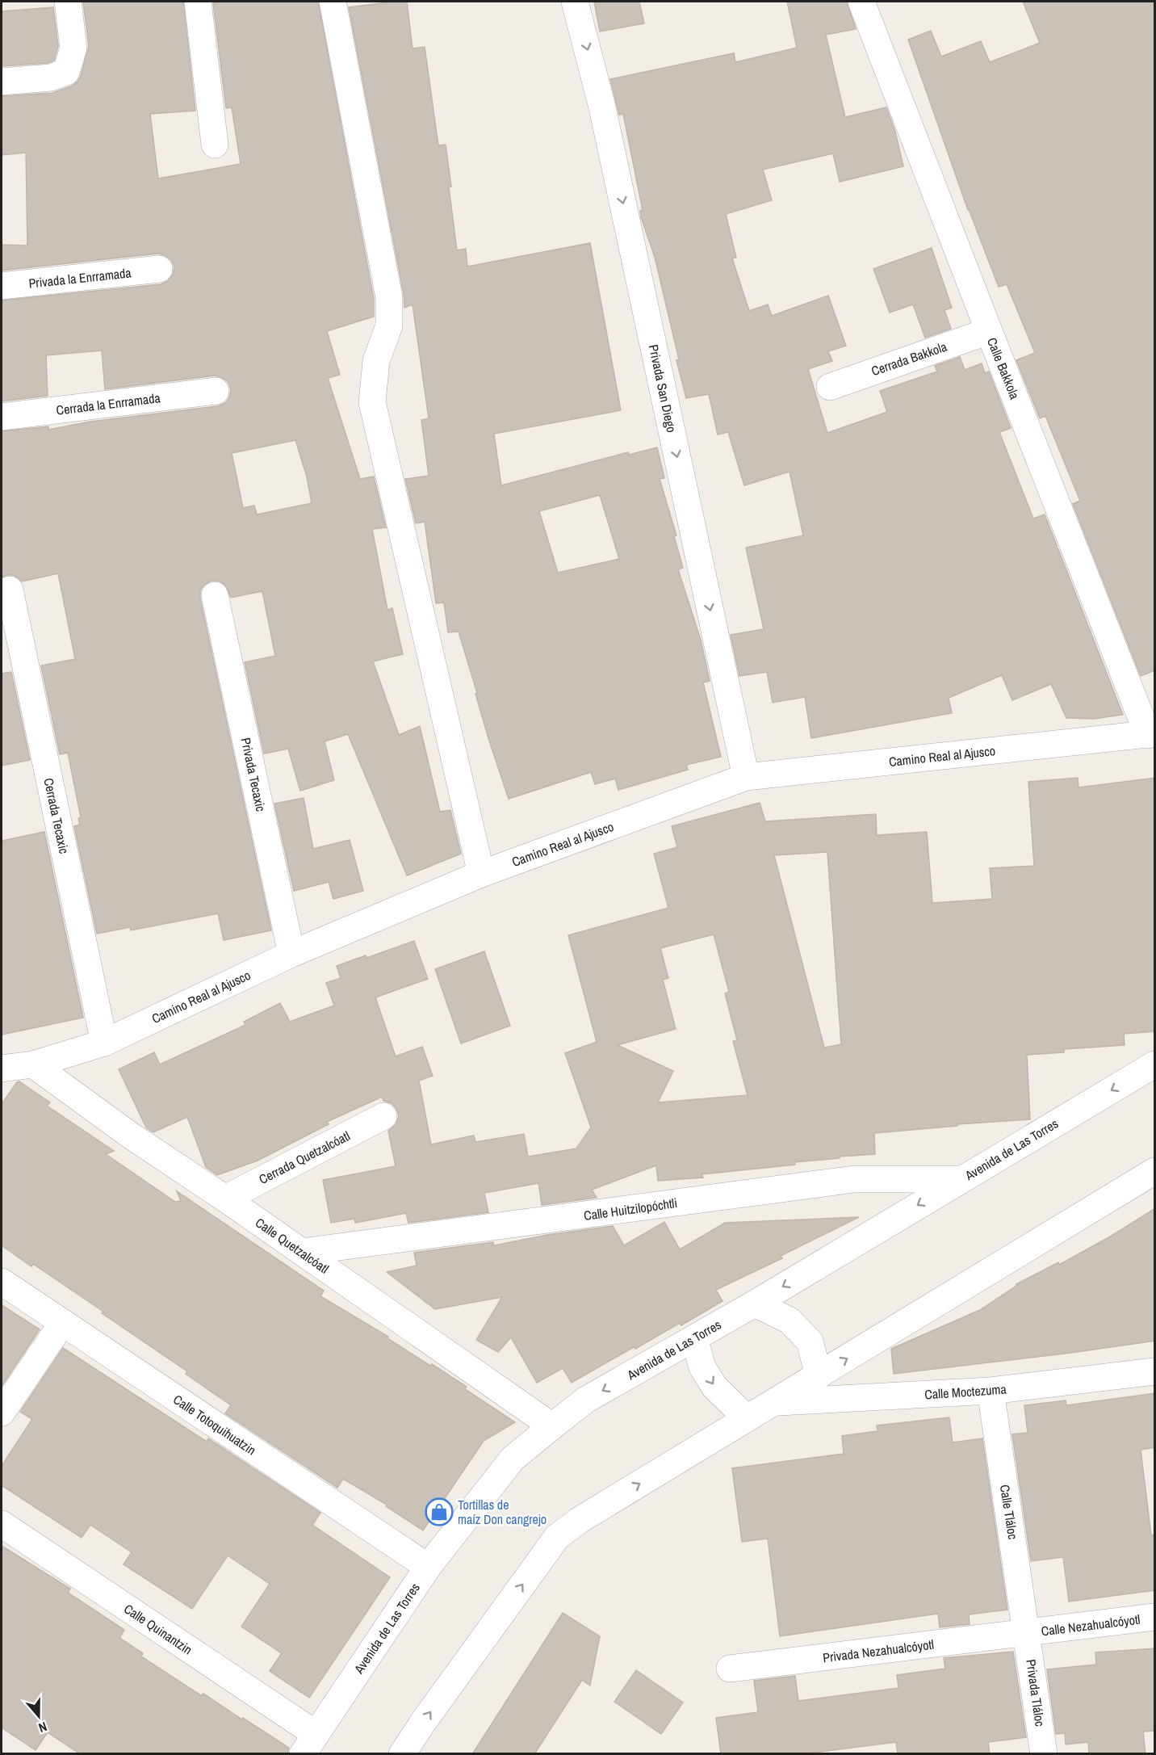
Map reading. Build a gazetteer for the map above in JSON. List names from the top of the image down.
{
  "streets": {
    "street": [
      "Privada la Enrramada",
      "Cerrada Bakkola",
      "Calle Bakkola",
      "Privada San Diego",
      "Cerrada la Enrramada",
      "Camino Real al Ajusco",
      "Privada Tecaxic",
      "Cerrada Tecaxic",
      "Avenida de Las Torres",
      "Cerrada Quetzalcóatl",
      "Calle Huitzilopóchtli",
      "Calle Quetzalcóatl",
      "Calle Moctezuma",
      "Calle Totoquihuatzin",
      "Calle Tláloc",
      "Calle Nezahualcóyotl",
      "Calle Quinantzin",
      "Privada Nezahualcóyotl",
      "Privada Tláloc"
    ]
  },
  "crossings": [
    ["Cerrada Bakkola", "Calle Bakkola"],
    ["Calle Bakkola", "Camino Real al Ajusco"],
    ["Privada San Diego", "Camino Real al Ajusco"],
    ["Camino Real al Ajusco", "Privada Tecaxic"],
    ["Camino Real al Ajusco", "Cerrada Tecaxic"],
    ["Camino Real al Ajusco", "Calle Quetzalcóatl"],
    ["Avenida de Las Torres", "Calle Huitzilopóchtli"],
    ["Avenida de Las Torres", "Calle Quetzalcóatl"],
    ["Avenida de Las Torres", "Calle Moctezuma"],
    ["Avenida de Las Torres", "Calle Totoquihuatzin"],
    ["Avenida de Las Torres", "Calle Quinantzin"],
    ["Cerrada Quetzalcóatl", "Calle Quetzalcóatl"],
    ["Calle Huitzilopóchtli", "Calle Quetzalcóatl"],
    ["Calle Moctezuma", "Calle Tláloc"],
    ["Calle Tláloc", "Calle Nezahualcóyotl"],
    ["Calle Tláloc", "Privada Nezahualcóyotl"],
    ["Calle Tláloc", "Privada Tláloc"],
    ["Calle Nezahualcóyotl", "Privada Nezahualcóyotl"],
    ["Calle Nezahualcóyotl", "Privada Tláloc"],
    ["Privada Nezahualcóyotl", "Privada Tláloc"]
  ],
  "one_way": ["Privada San Diego"],
  "places": {
    "shop": ["Tortillas de maíz Don cangrejo"]
  },
  "north": "bottom"
}
